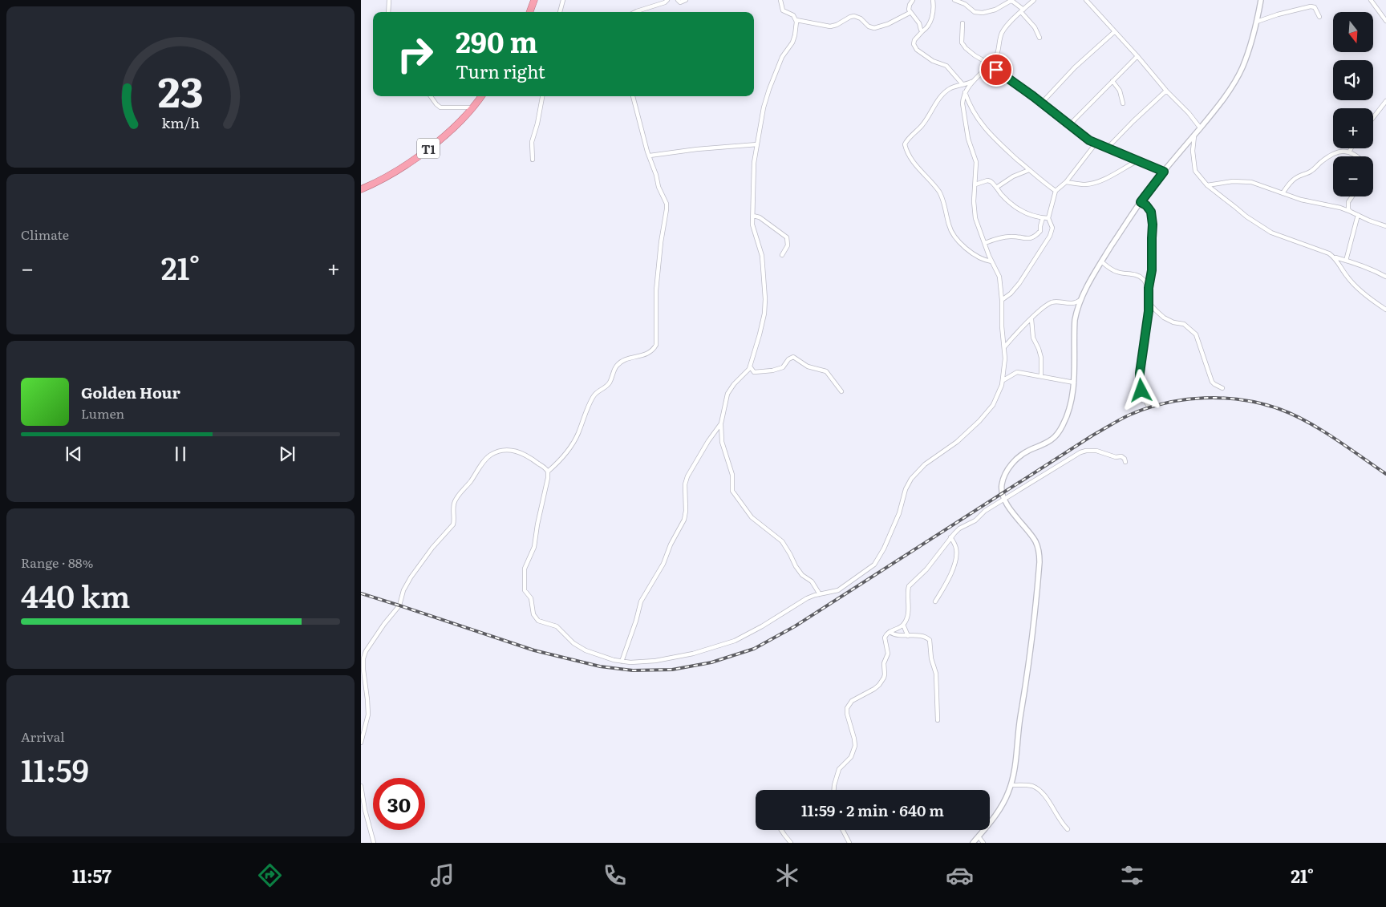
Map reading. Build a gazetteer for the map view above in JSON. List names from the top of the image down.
{
  "streets": {
    "highway": ["T1"]
  },
  "north": "bottom",
  "page": {
    "map_buttons": ["+", "−"],
    "turn": ["290 m", "Turn right"],
    "tile": [
      "Climate",
      ["Range · 88%", "440 km"],
      ["Arrival", "11:59"]
    ],
    "heat": ["−", "21°", "+"],
    "song": ["Golden Hour", "Lumen"],
    "limit": "30",
    "trip": "11:59 · 2 min · 640 m",
    "tabs": ["11:57", "21°"],
    "gauge": ["23", "km/h"]
  }
}
